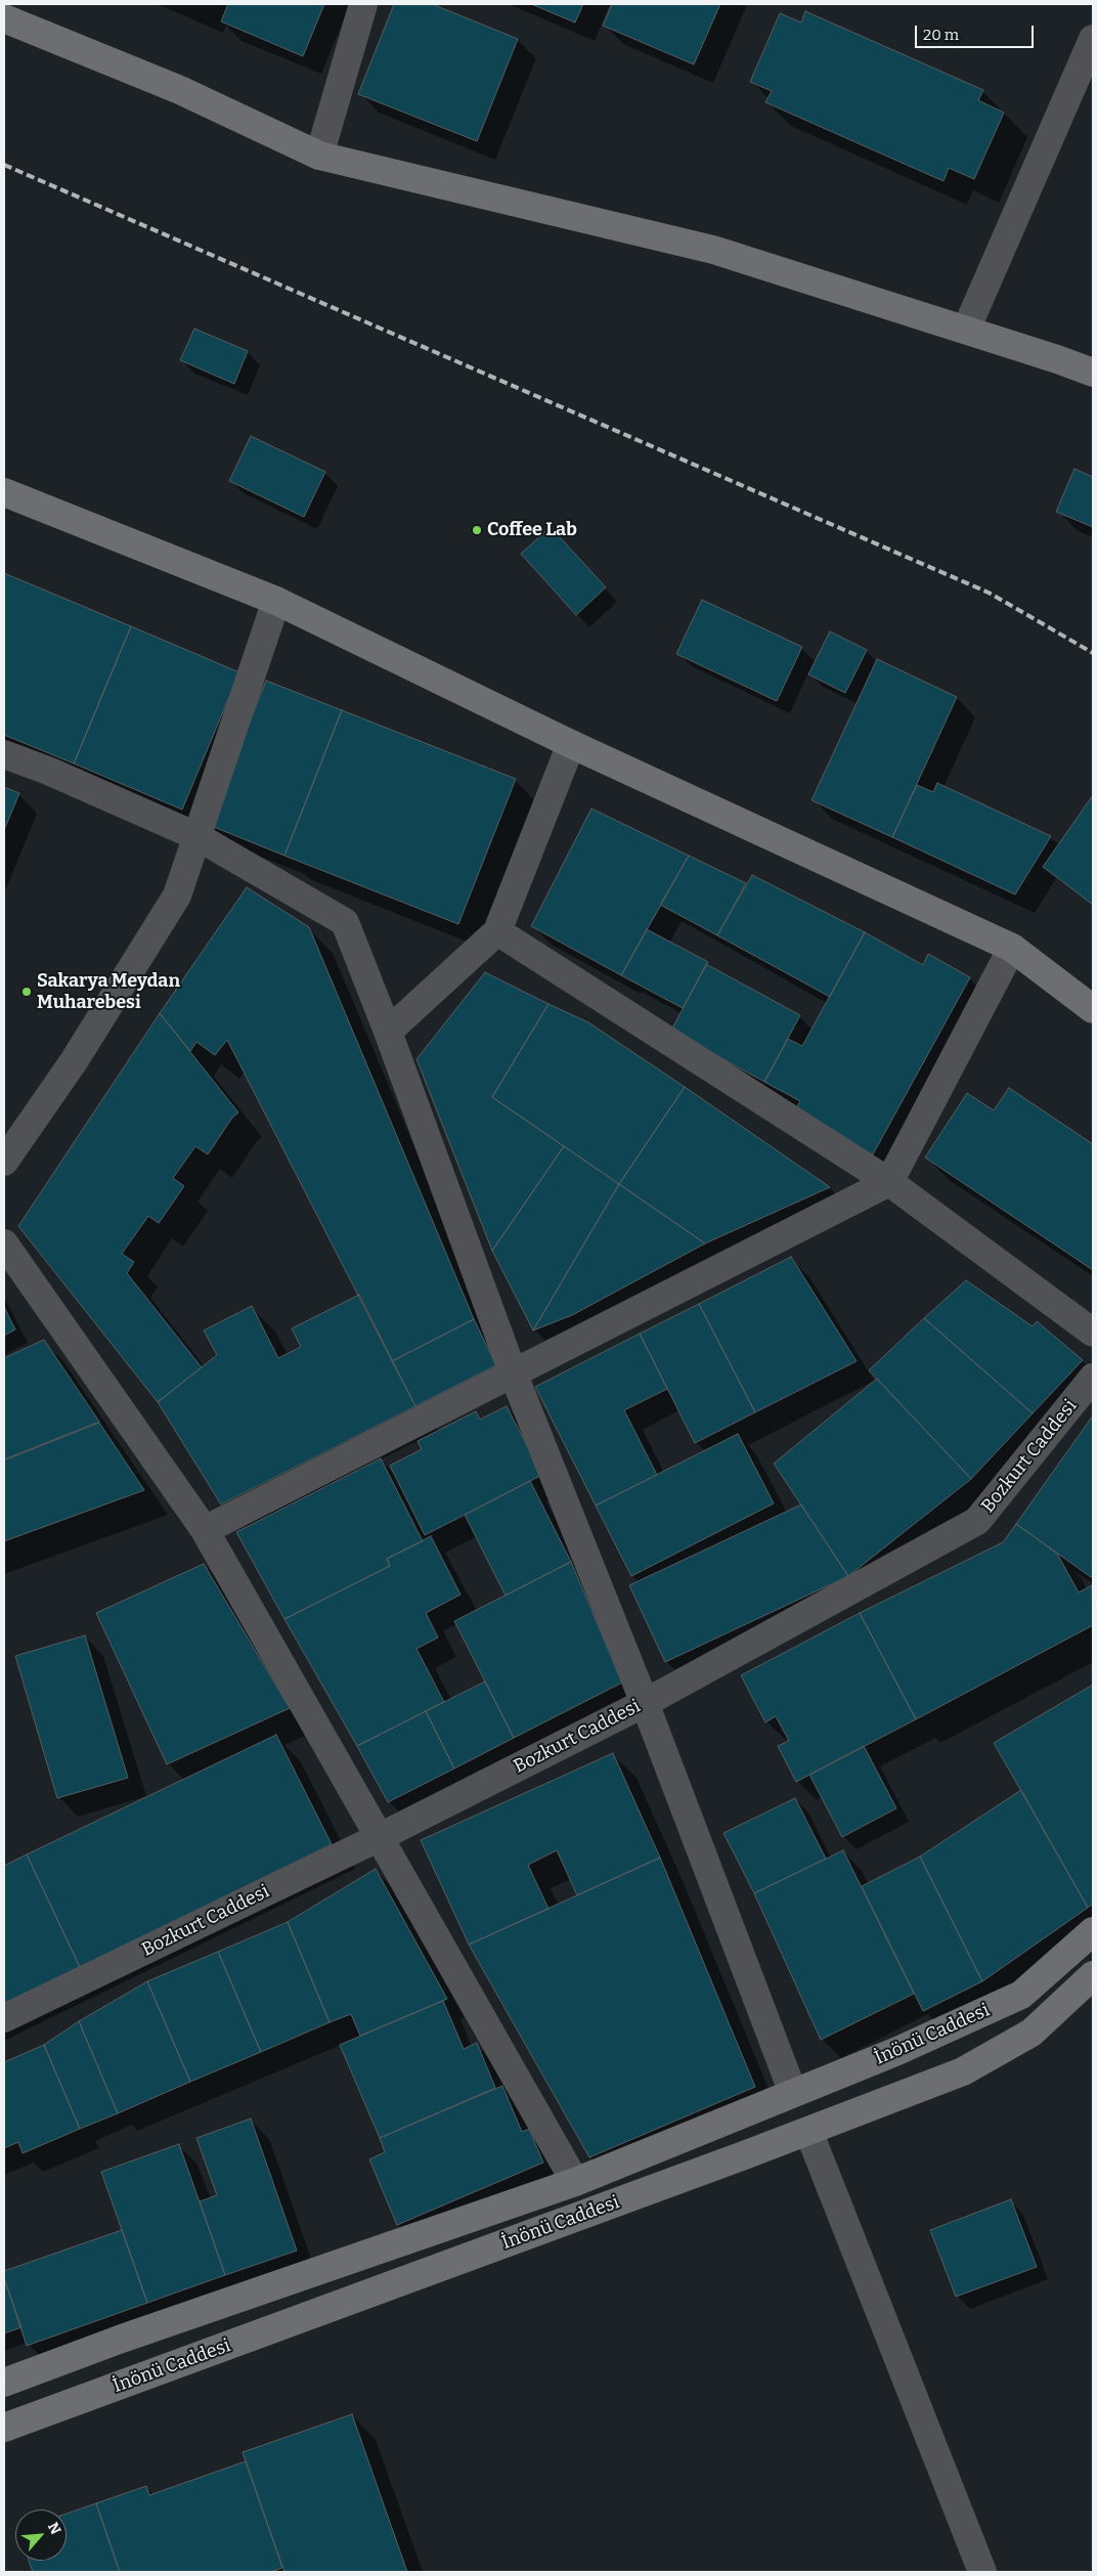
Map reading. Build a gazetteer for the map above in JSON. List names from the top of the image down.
{
  "streets": {
    "street": ["Bozkurt Caddesi", "İnönü Caddesi"]
  },
  "places": ["Coffee Lab", "Sakarya Meydan Muharebesi"],
  "scale_bar": "20 m",
  "north": "top right"
}
